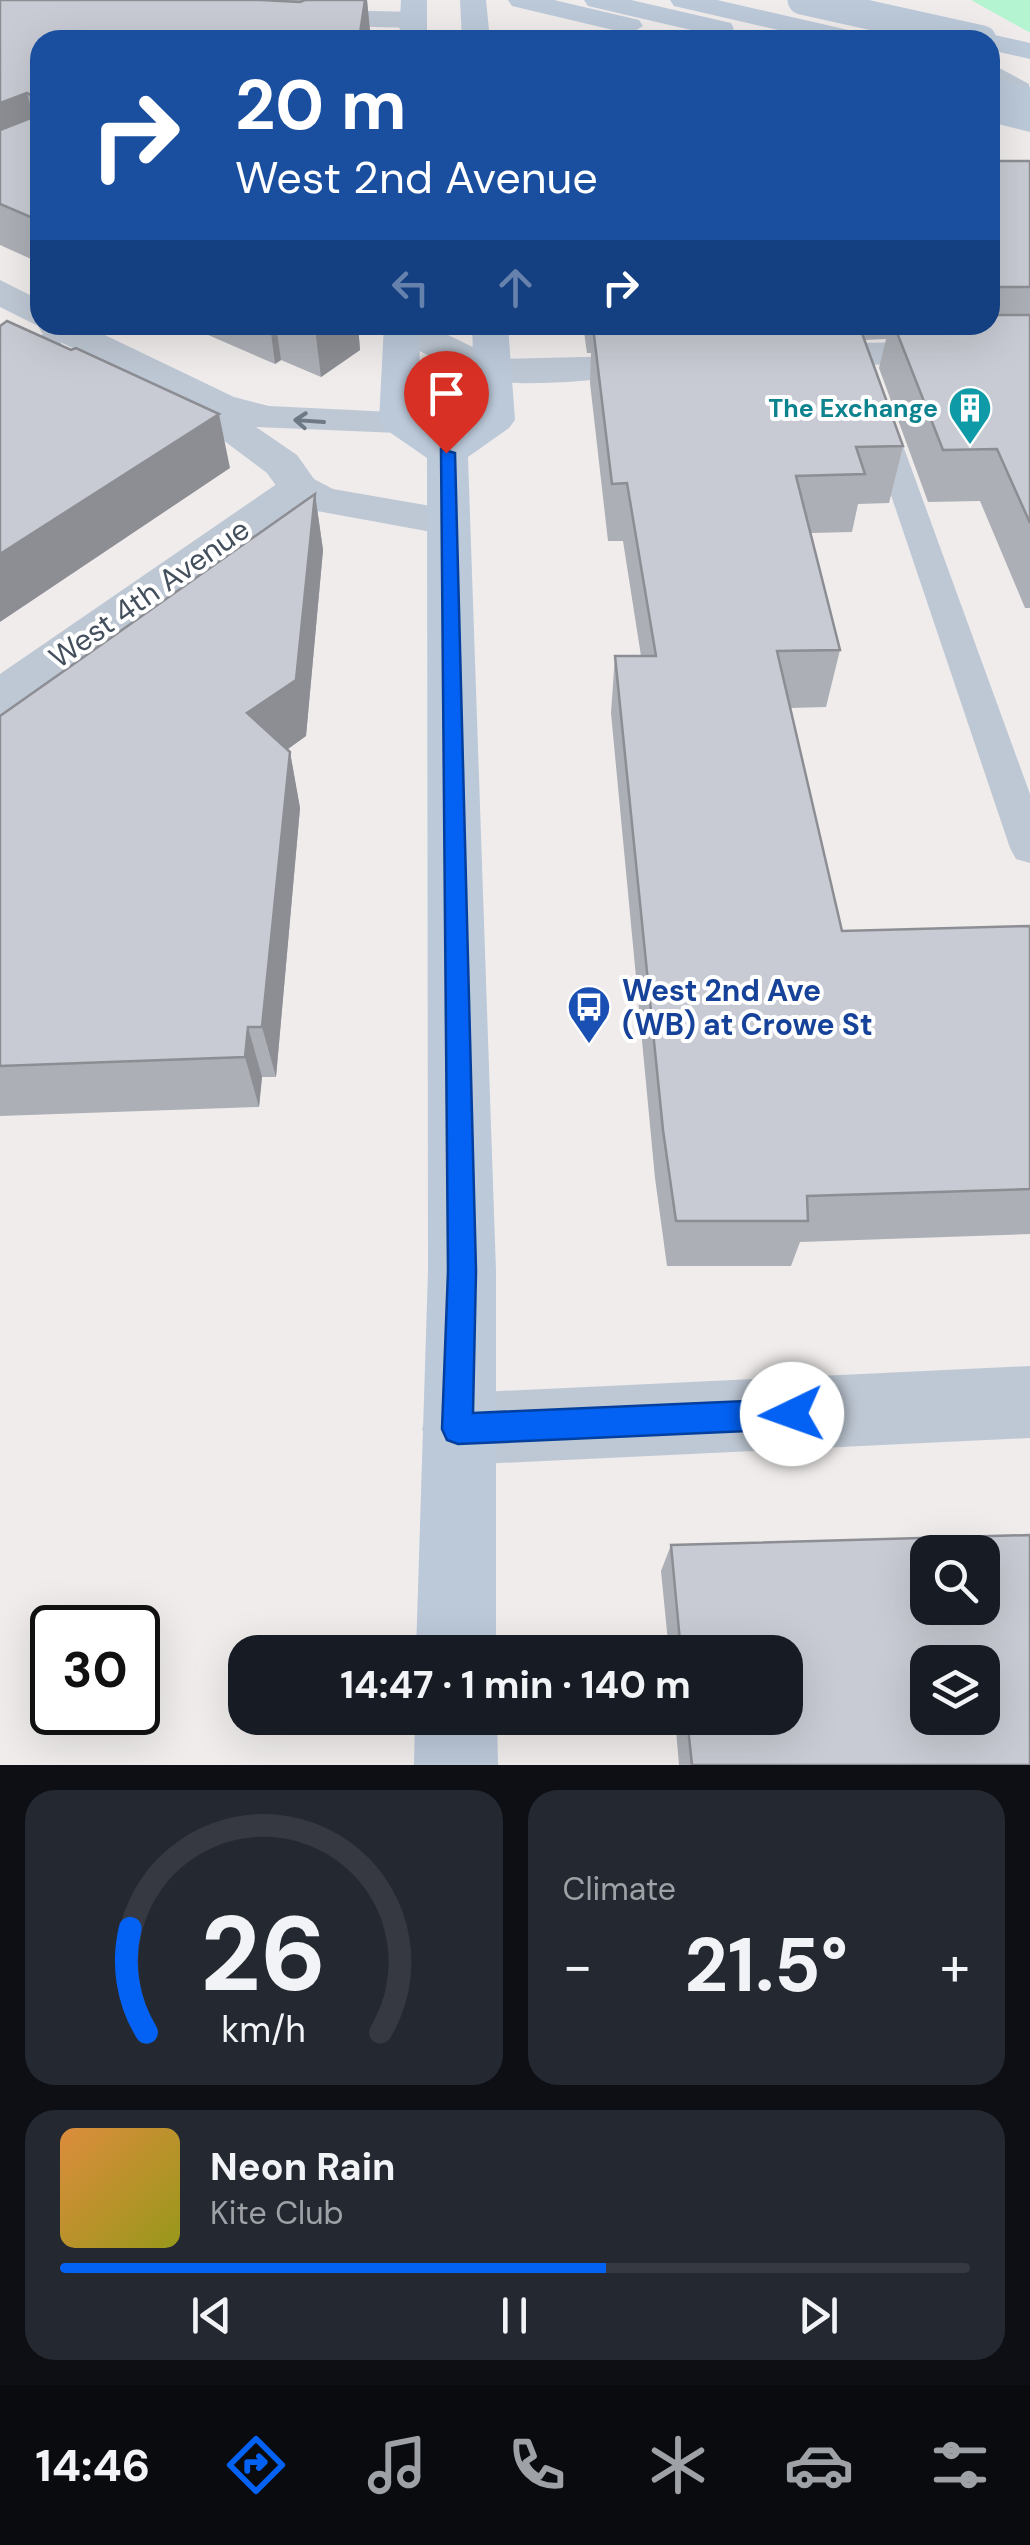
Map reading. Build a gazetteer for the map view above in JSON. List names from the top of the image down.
{
  "streets": {
    "street": ["West 4th Avenue"]
  },
  "places": {
    "building": ["The Exchange"],
    "bus stop": ["West 2nd Ave (WB) at Crowe St"]
  },
  "page": {
    "turn": ["20 m", "West 2nd Avenue"],
    "limit": "30",
    "trip": "14:47 · 1 min · 140 m",
    "tile": "Climate",
    "heat": ["−", "21.5°", "+"],
    "song": ["Neon Rain", "Kite Club"],
    "tabs": "14:46",
    "gauge": ["26", "km/h"]
  }
}
